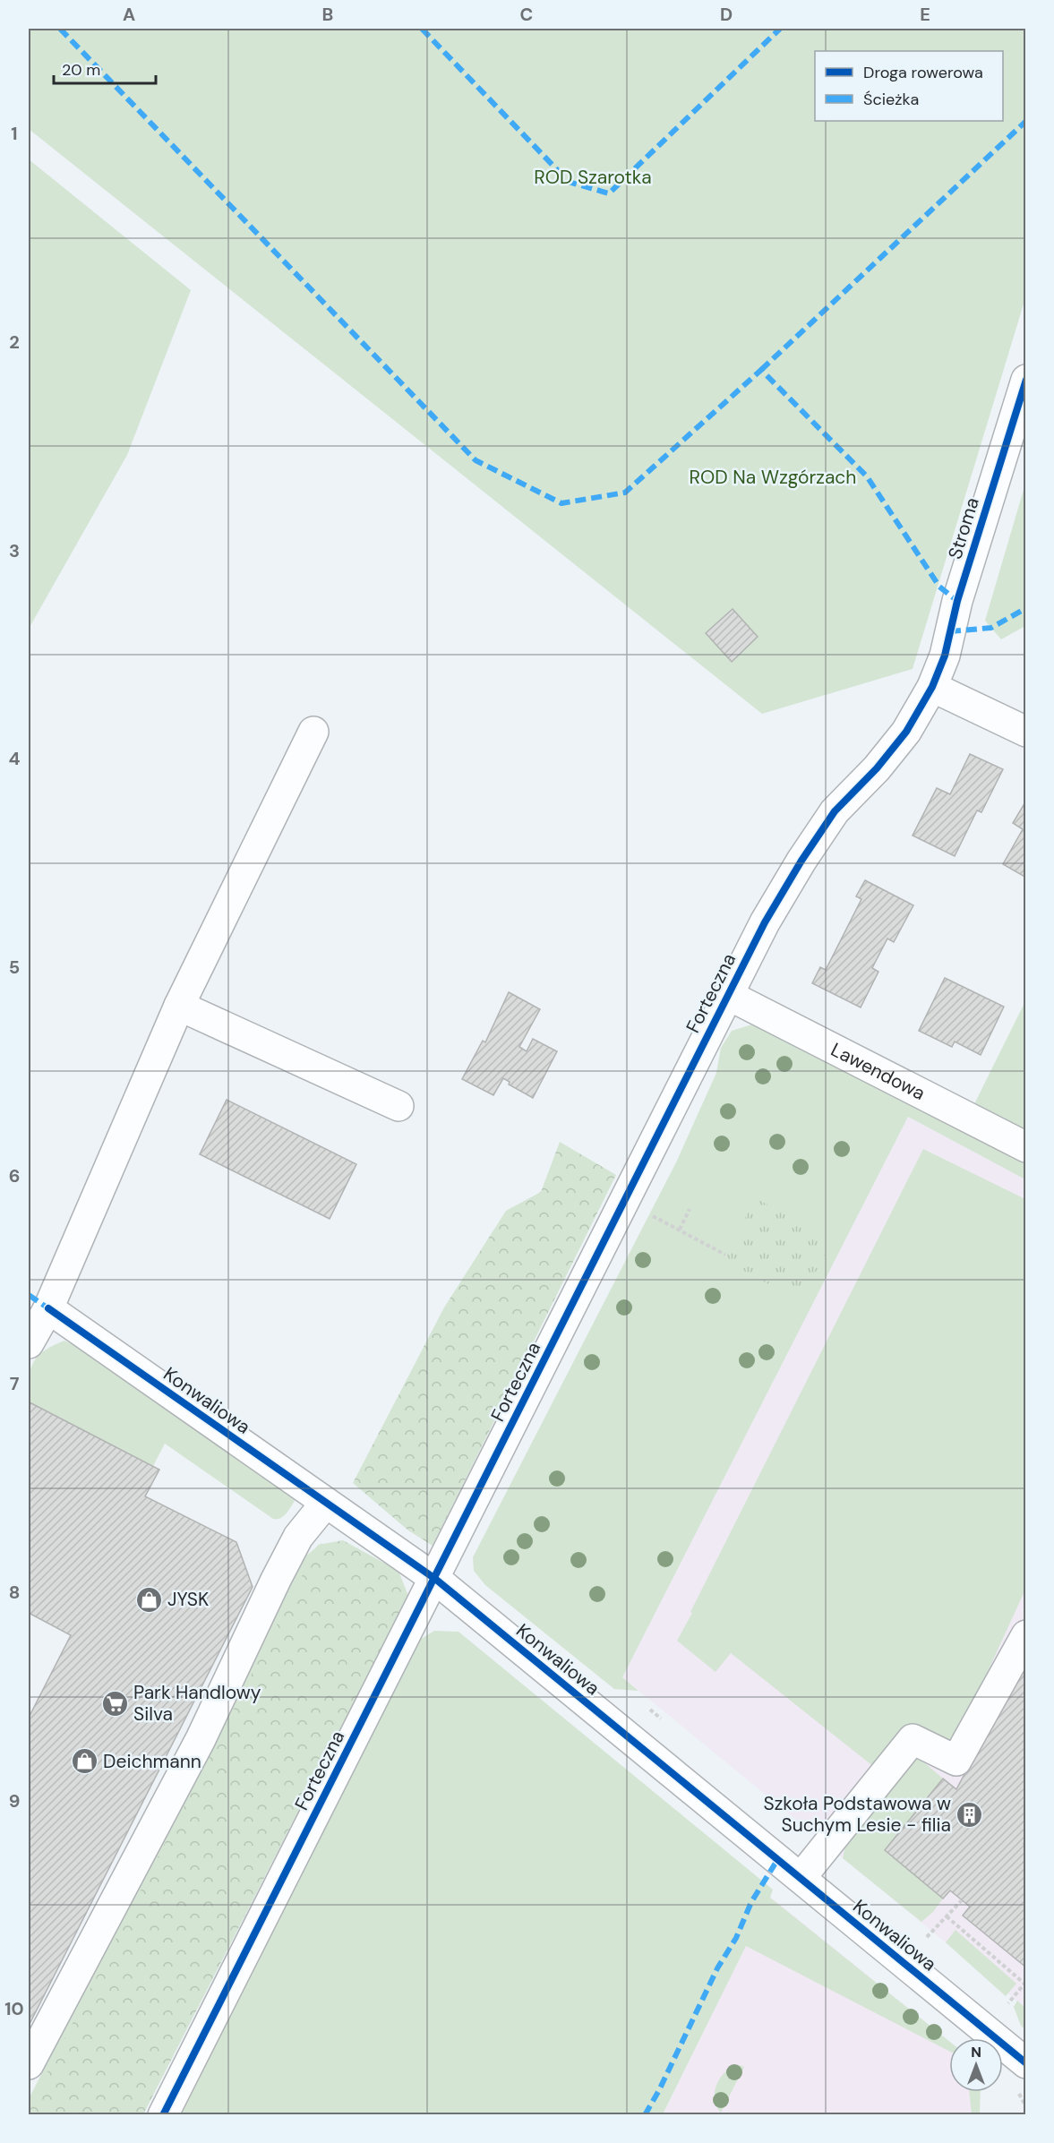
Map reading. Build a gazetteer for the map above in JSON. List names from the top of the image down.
{
  "streets": {
    "street": [
      "Stroma",
      "Forteczna",
      "Lawendowa",
      "Konwaliowa"
    ]
  },
  "crossings": [
    ["Stroma", "Forteczna"],
    ["Forteczna", "Lawendowa"],
    ["Forteczna", "Konwaliowa"]
  ],
  "parks": ["ROD Szarotka", "ROD Na Wzgórzach"],
  "places": {
    "shop": ["JYSK", "Deichmann"],
    "supermarket": ["Park Handlowy Silva"],
    "building": ["Szkoła Podstawowa w Suchym Lesie - filia"]
  },
  "legend": ["Droga rowerowa", "Ścieżka"],
  "scale_bar": "20 m",
  "north": "top",
  "grid": {
    "columns": [
      "A",
      "B",
      "C",
      "D",
      "E"
    ],
    "rows": [
      "1",
      "2",
      "3",
      "4",
      "5",
      "6",
      "7",
      "8",
      "9",
      "10"
    ]
  }
}
